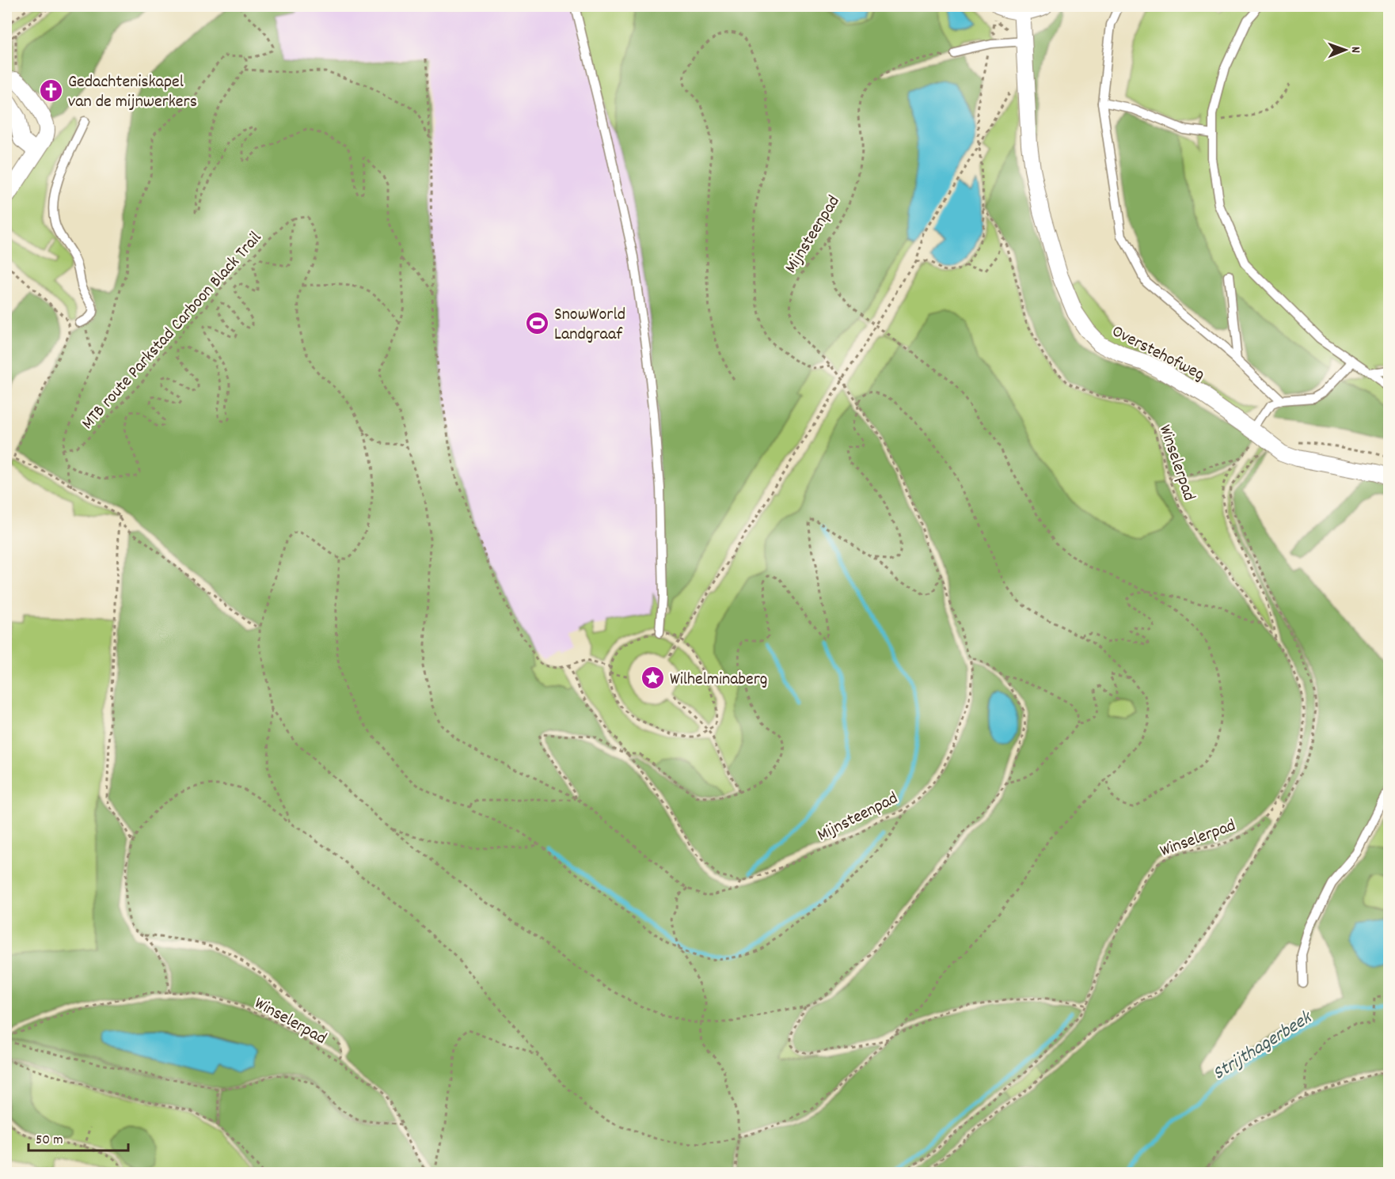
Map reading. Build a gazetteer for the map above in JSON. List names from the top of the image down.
{
  "streets": {
    "street": ["Overstehofweg"],
    "path": ["Mijnsteenpad", "MTB route Parkstad Carboon Black Trail", "Winselerpad"]
  },
  "crossings": [
    ["Overstehofweg", "Winselerpad"]
  ],
  "water": ["Strijthagerbeek"],
  "places": {
    "church": ["Gedachteniskapel van de mijnwerkers"],
    "sports": ["SnowWorld Landgraaf"],
    "place": ["Wilhelminaberg"]
  },
  "scale_bar": "50 m",
  "north": "right"
}
